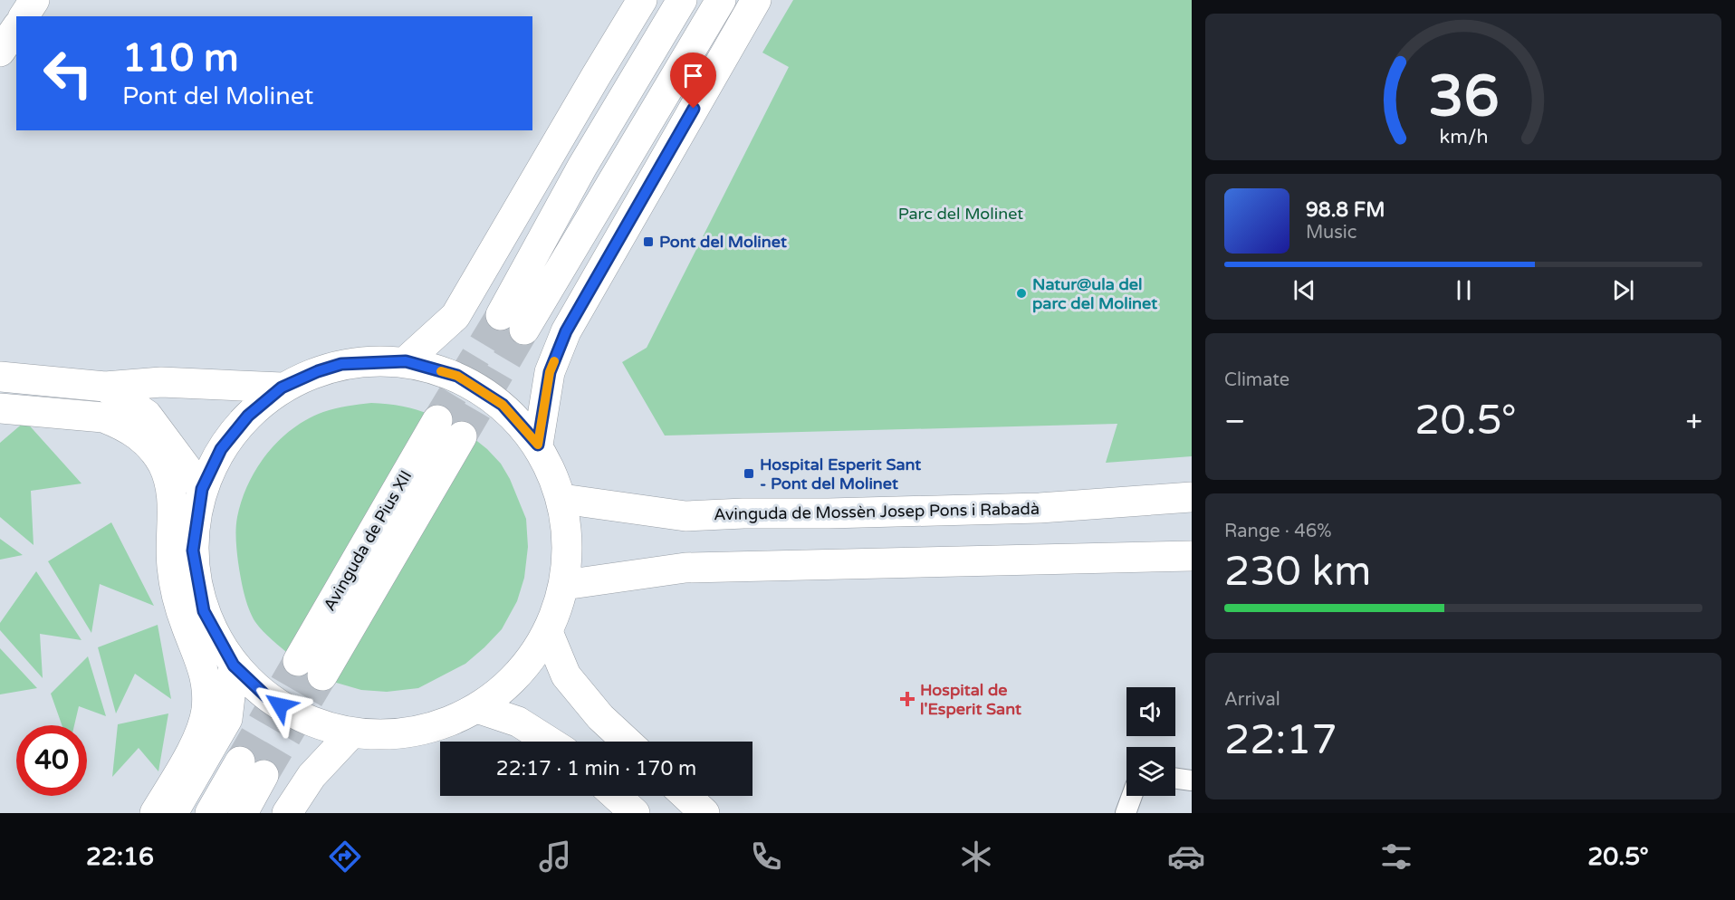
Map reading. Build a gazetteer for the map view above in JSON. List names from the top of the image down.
{
  "streets": {
    "street": ["Avinguda de Mossèn Josep Pons i Rabadà", "Avinguda de Pius XII"]
  },
  "parks": ["Parc del Molinet"],
  "places": {
    "transit": ["Pont del Molinet", "Hospital Esperit Sant - Pont del Molinet"],
    "other": ["Natur@ula del parc del Molinet"],
    "health": ["Hospital de l'Esperit Sant"]
  },
  "page": {
    "turn": ["110 m", "Pont del Molinet"],
    "song": ["98.8 FM", "Music"],
    "tile": [
      "Climate",
      ["Range · 46%", "230 km"],
      ["Arrival", "22:17"]
    ],
    "heat": ["−", "20.5°", "+"],
    "limit": "40",
    "trip": "22:17 · 1 min · 170 m",
    "tabs": ["22:16", "20.5°"],
    "gauge": ["36", "km/h"]
  }
}
